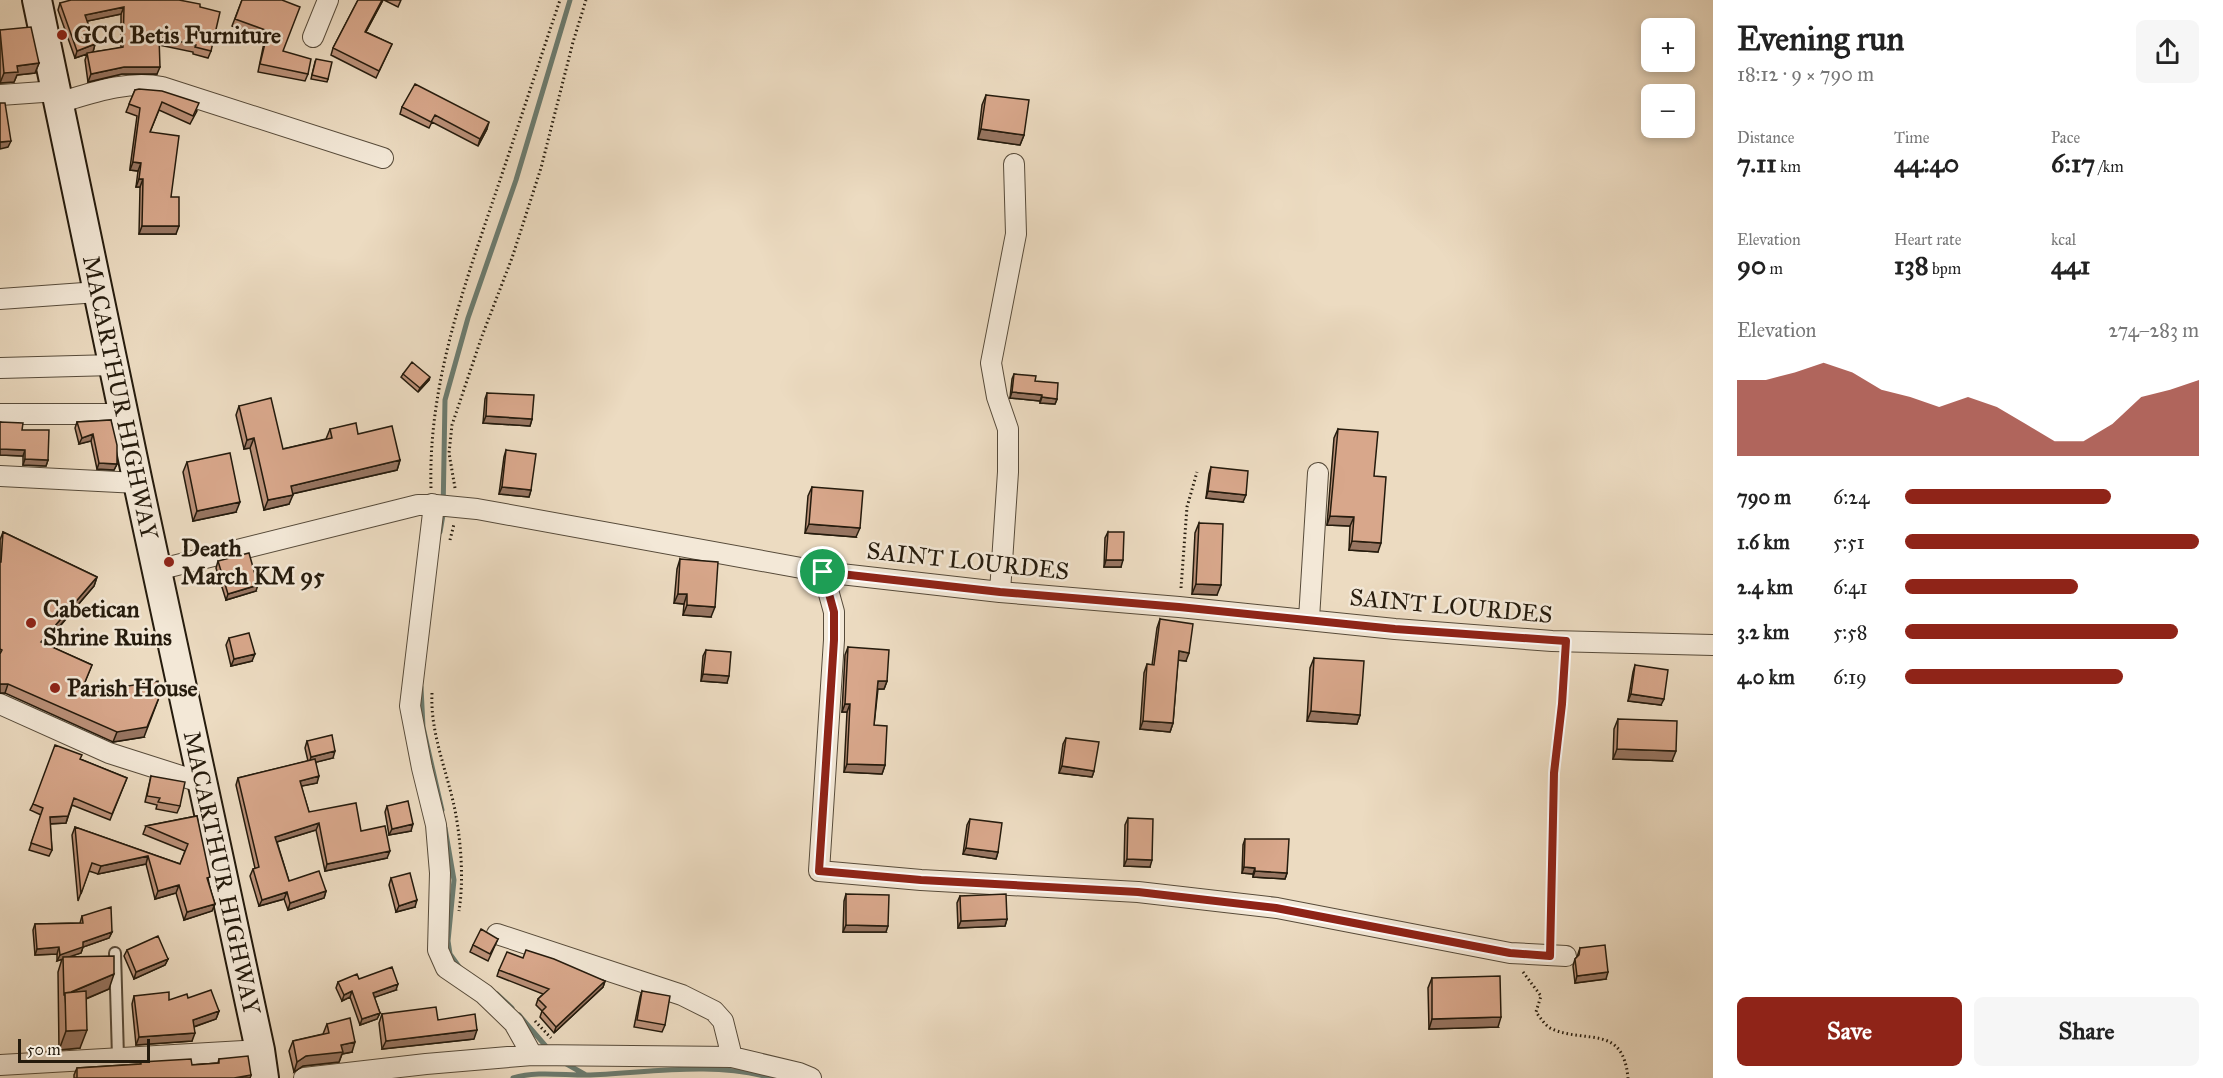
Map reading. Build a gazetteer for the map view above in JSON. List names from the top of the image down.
{
  "streets": {
    "main road": ["MACARTHUR HIGHWAY"],
    "street": ["SAINT LOURDES"]
  },
  "crossings": [
    ["MACARTHUR HIGHWAY", "SAINT LOURDES"]
  ],
  "places": [
    "GCC Betis Furniture",
    "Death March KM 95",
    "Cabetican Shrine Ruins",
    "Parish House"
  ],
  "scale_bar": "50 m",
  "page": {
    "heading": ["Evening run", "18:12 · 9 × 790 m"],
    "map_buttons": ["+", "−"],
    "stats": [
      ["Distance", "7.11 km"],
      ["Time", "44:40"],
      ["Pace", "6:17 /km"],
      ["Elevation", "90 m"],
      ["Heart rate", "138 bpm"],
      ["kcal", "441"]
    ],
    "chart": ["Elevation", "274–283 m"],
    "list": [
      {
        "name": "790 m",
        "note": "6:24"
      },
      {
        "name": "1.6 km",
        "note": "5:51"
      },
      {
        "name": "2.4 km",
        "note": "6:41"
      },
      {
        "name": "3.2 km",
        "note": "5:58"
      },
      {
        "name": "4.0 km",
        "note": "6:19"
      }
    ],
    "buttons": ["Save", "Share"],
    "scale": "50 m"
  }
}
